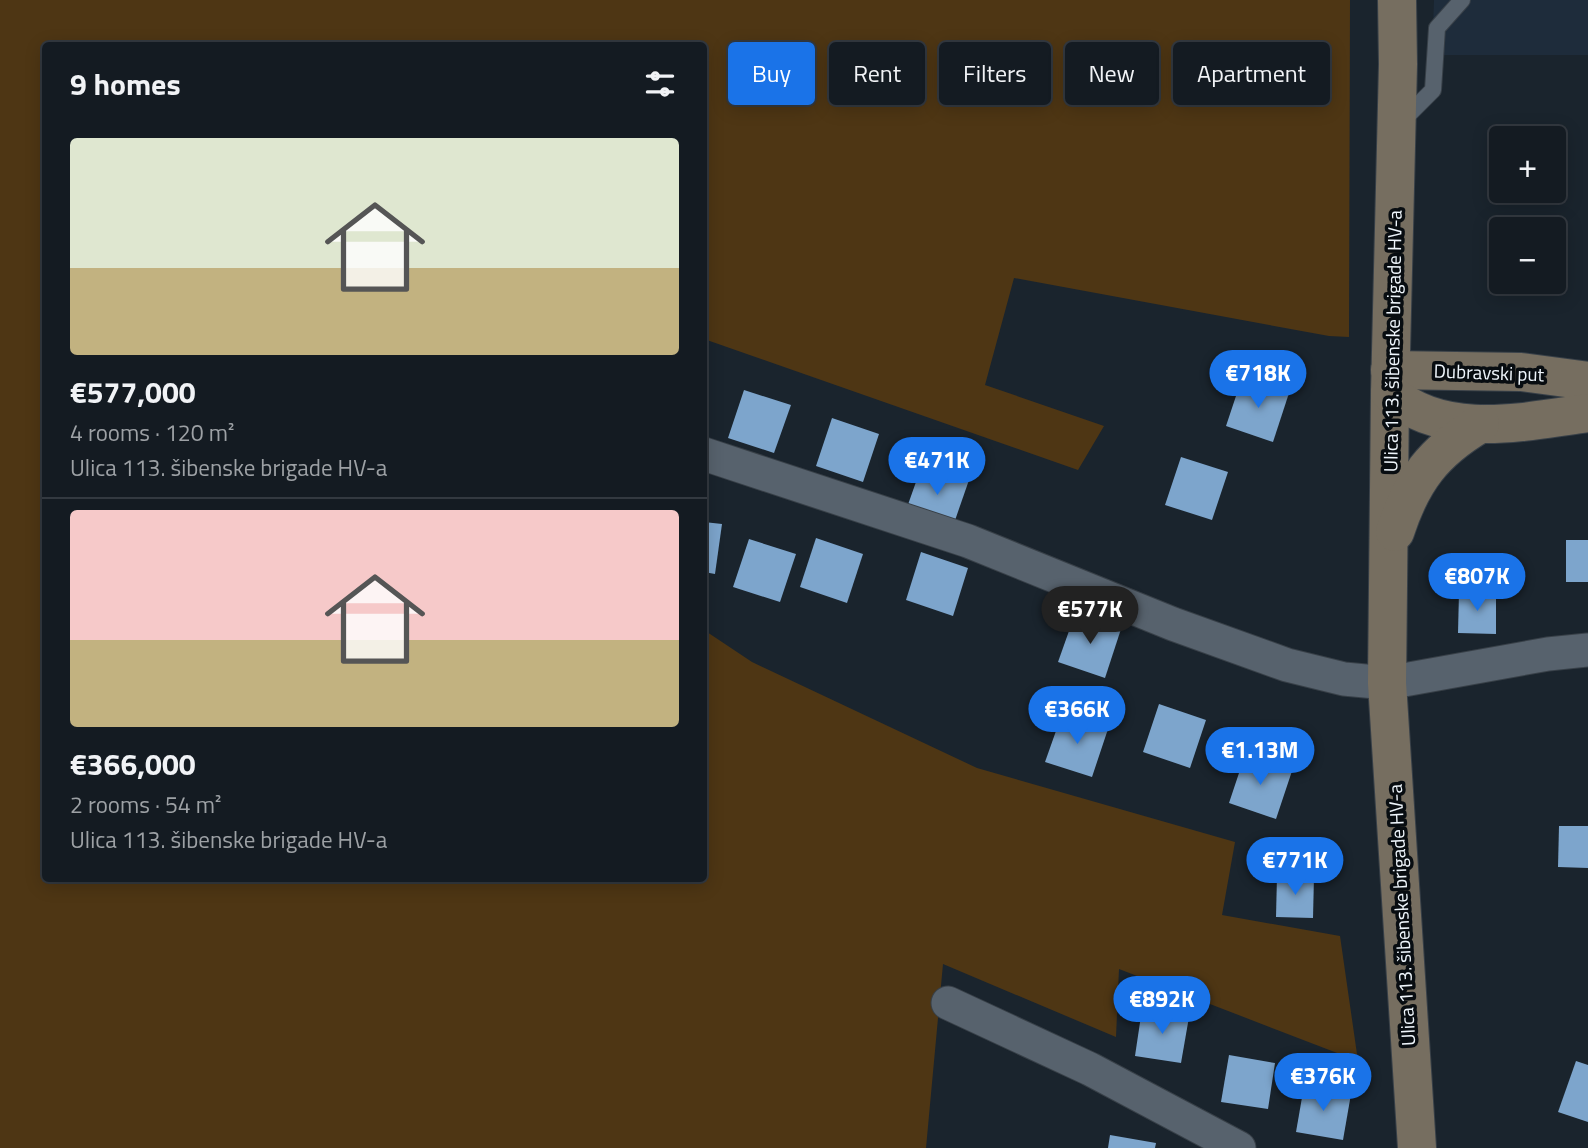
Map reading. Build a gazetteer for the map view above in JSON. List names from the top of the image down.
{
  "streets": {
    "main road": ["Ulica 113. šibenske brigade HV-a", "Dubravski put"]
  },
  "crossings": [
    ["Ulica 113. šibenske brigade HV-a", "Dubravski put"]
  ],
  "page": {
    "chip": [
      "Buy",
      "Rent",
      "Filters",
      "New",
      "Apartment"
    ],
    "heading": "9 homes",
    "map_buttons": ["+", "−"],
    "list": [
      {
        "name": "€577,000",
        "note": "4 rooms · 120 m² · Ulica 113. šibenske brigade HV-a"
      },
      {
        "name": "€366,000",
        "note": "2 rooms · 54 m² · Ulica 113. šibenske brigade HV-a"
      }
    ],
    "price": [
      "€718K",
      "€471K",
      "€807K",
      "€577K",
      "€366K",
      "€1.13M",
      "€771K",
      "€892K",
      "€376K"
    ]
  }
}
